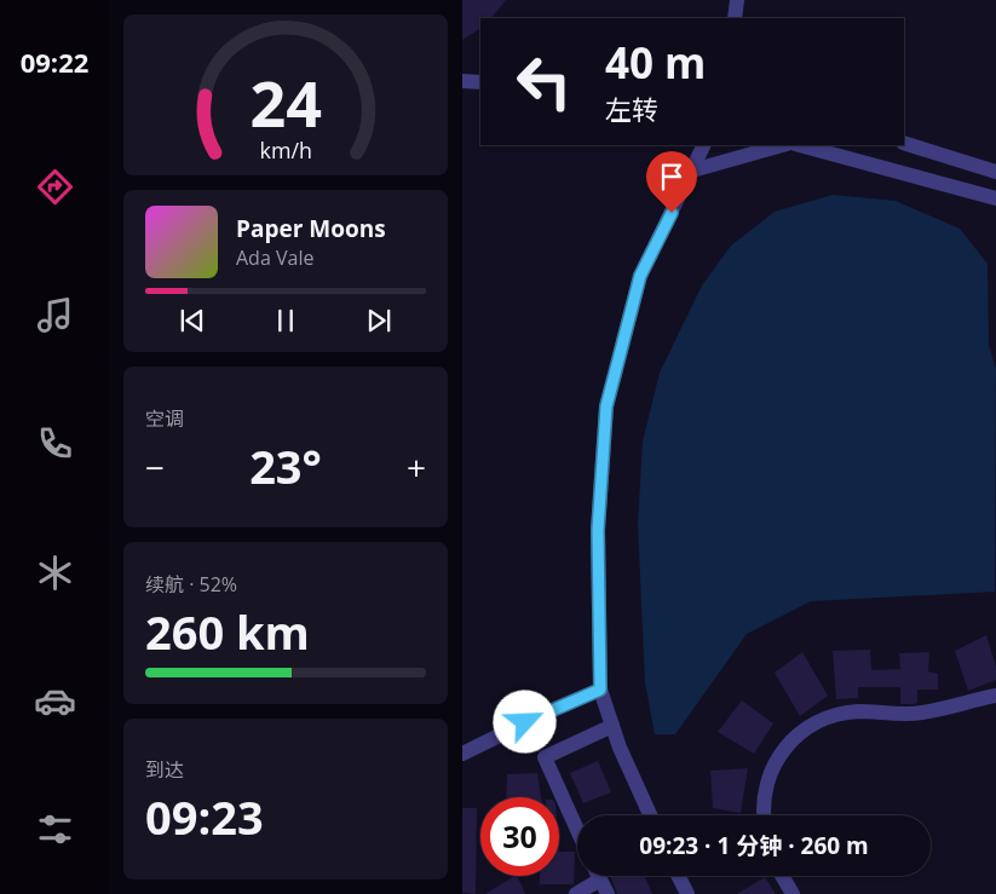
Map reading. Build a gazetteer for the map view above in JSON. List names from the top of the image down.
{
  "page": {
    "tabs": "09:22",
    "turn": ["40 m", "左转"],
    "song": ["Paper Moons", "Ada Vale"],
    "tile": [
      "空调",
      ["续航 · 52%", "260 km"],
      ["到达", "09:23"]
    ],
    "heat": ["−", "23°", "+"],
    "limit": "30",
    "trip": "09:23 · 1 分钟 · 260 m",
    "gauge": ["24", "km/h"]
  }
}
